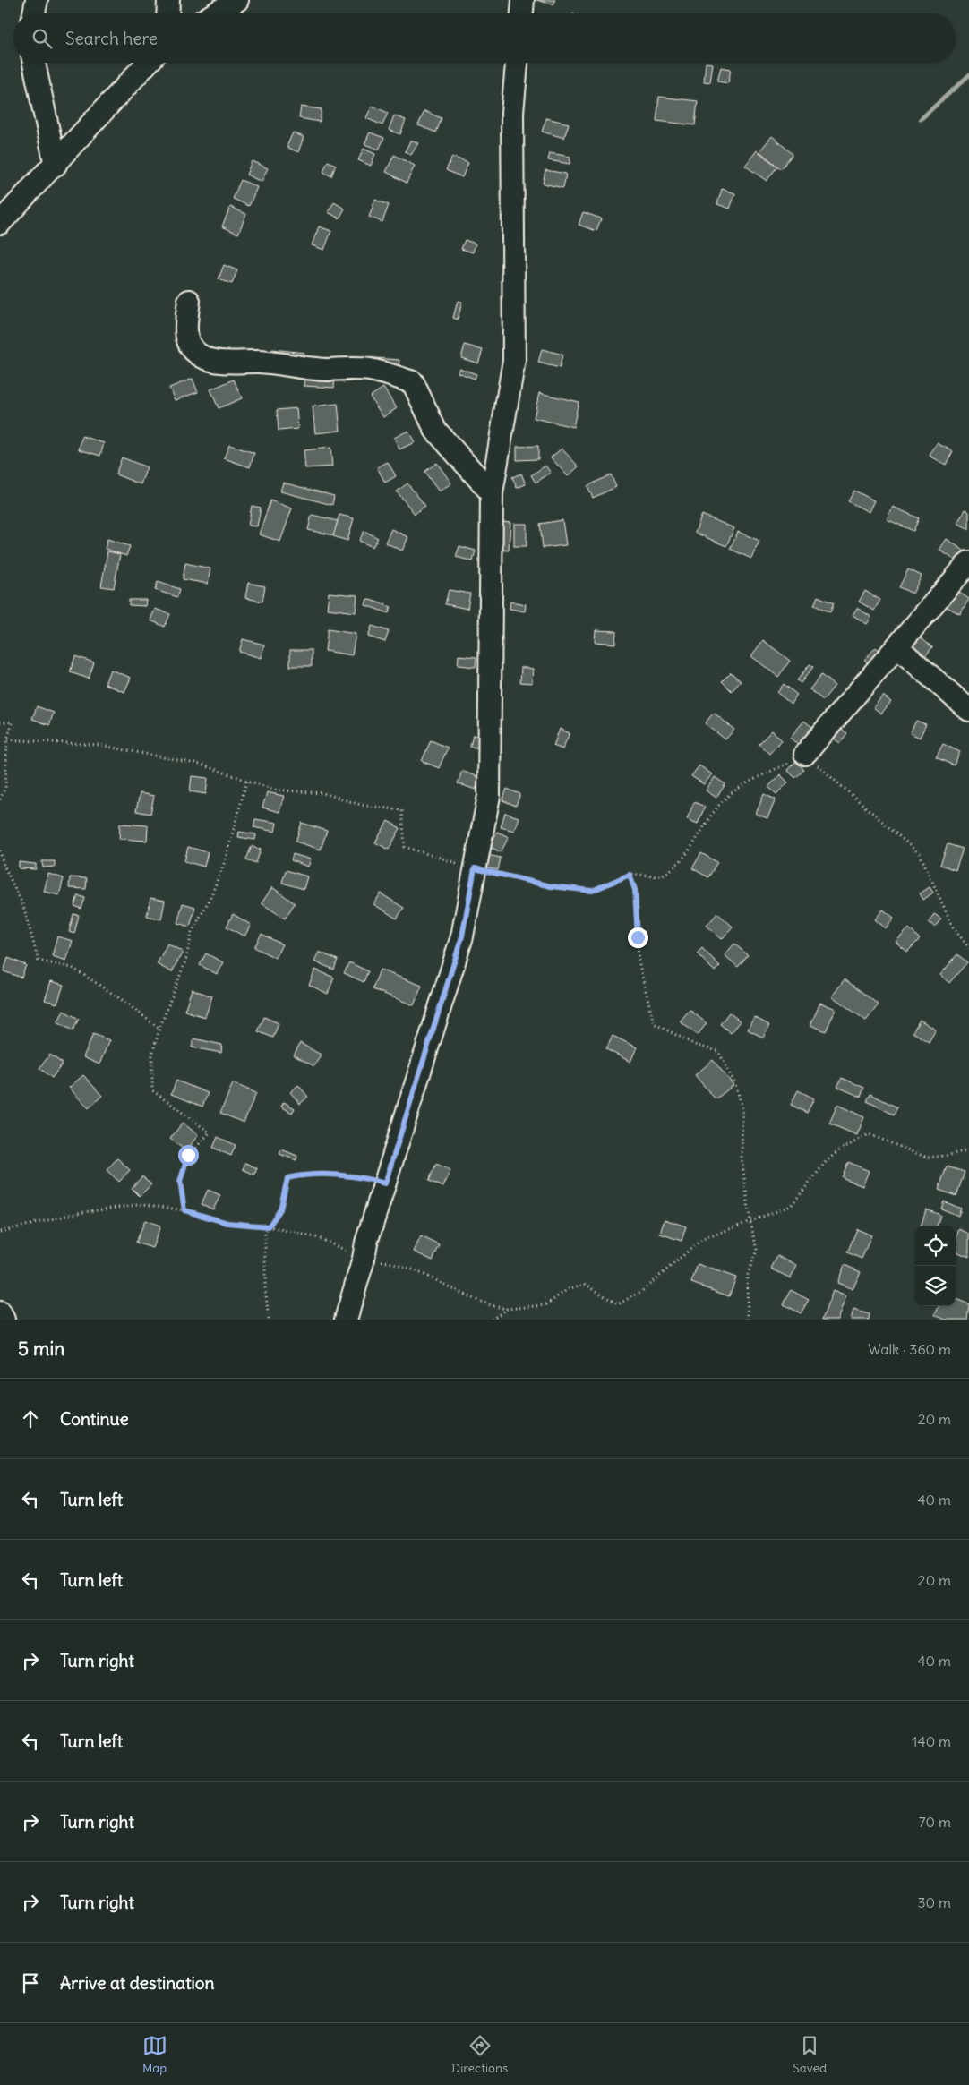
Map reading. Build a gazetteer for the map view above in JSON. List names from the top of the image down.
{
  "page": {
    "search": "Search here",
    "heading": ["5 min", "Walk · 360 m"],
    "list": [
      ["Continue", "20 m"],
      ["Turn left", "40 m"],
      ["Turn left", "20 m"],
      ["Turn right", "40 m"],
      ["Turn left", "140 m"],
      ["Turn right", "70 m"],
      ["Turn right", "30 m"],
      "Arrive at destination"
    ],
    "nav": ["Map", "Directions", "Saved"]
  }
}
